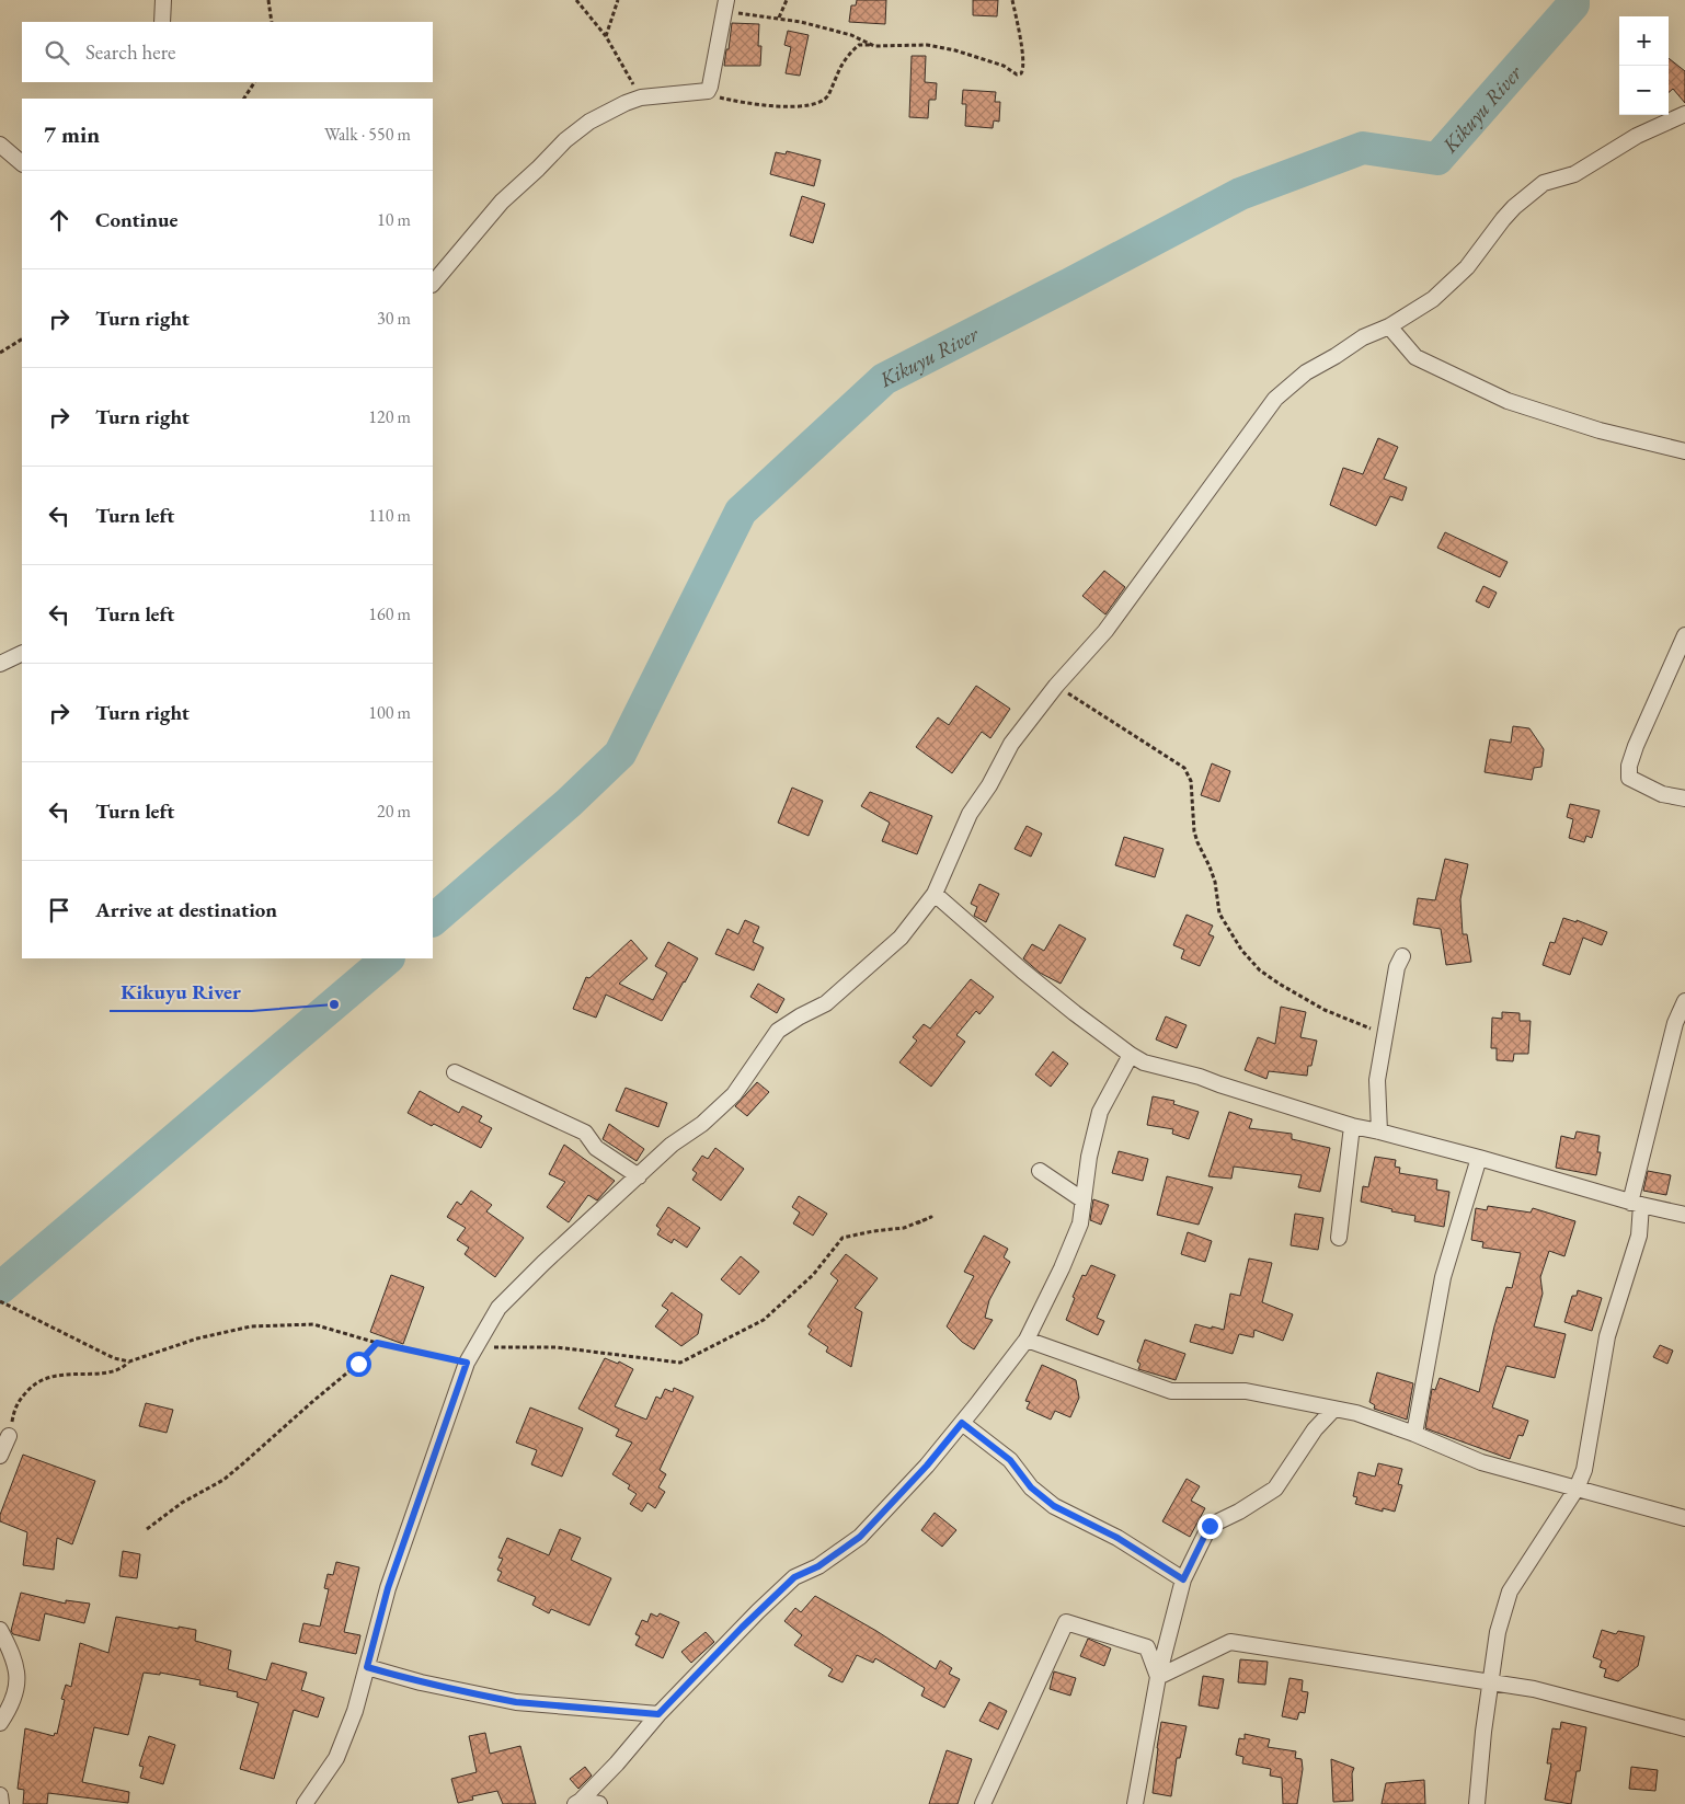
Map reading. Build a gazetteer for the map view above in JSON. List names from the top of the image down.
{
  "water": ["Kikuyu River"],
  "places": ["Kikuyu River"],
  "page": {
    "map_buttons": ["+", "−"],
    "search": "Search here",
    "heading": ["7 min", "Walk · 550 m"],
    "list": [
      ["Continue", "10 m"],
      ["Turn right", "30 m"],
      ["Turn right", "120 m"],
      ["Turn left", "110 m"],
      ["Turn left", "160 m"],
      ["Turn right", "100 m"],
      ["Turn left", "20 m"],
      "Arrive at destination"
    ]
  }
}
